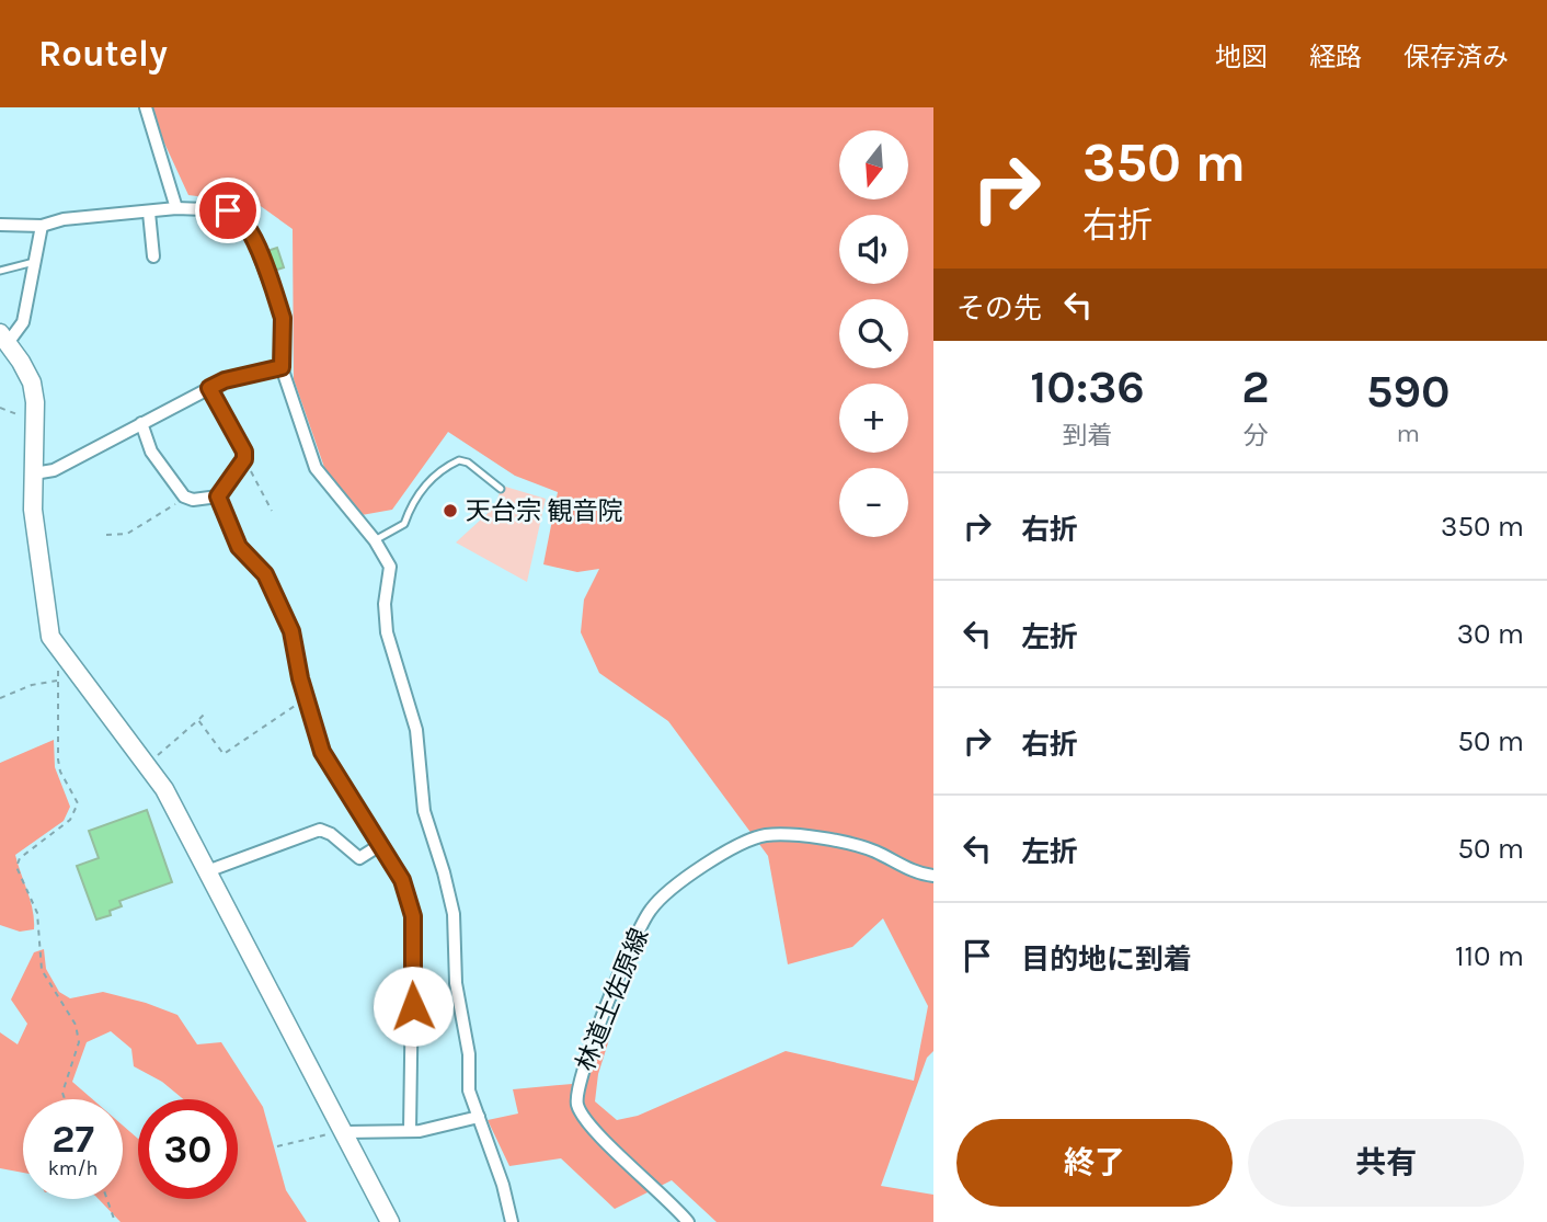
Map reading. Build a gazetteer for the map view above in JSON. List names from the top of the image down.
{
  "streets": {
    "street": ["林道土佐原線"]
  },
  "places": ["天台宗 観音院"],
  "north": "bottom",
  "page": {
    "header": "Routely",
    "nav": ["地図", "経路", "保存済み"],
    "turn": ["350 m", "右折"],
    "map_buttons": ["+", "−"],
    "then": "その先",
    "eta": [
      "10:36",
      "到着",
      "2",
      "分",
      "590",
      "m"
    ],
    "list": [
      {
        "name": "右折",
        "value": "350 m"
      },
      {
        "name": "左折",
        "value": "30 m"
      },
      {
        "name": "右折",
        "value": "50 m"
      },
      {
        "name": "左折",
        "value": "50 m"
      },
      {
        "name": "目的地に到着",
        "value": "110 m"
      }
    ],
    "speed": "27 km/h",
    "limit": "30",
    "buttons": ["終了", "共有"]
  }
}
